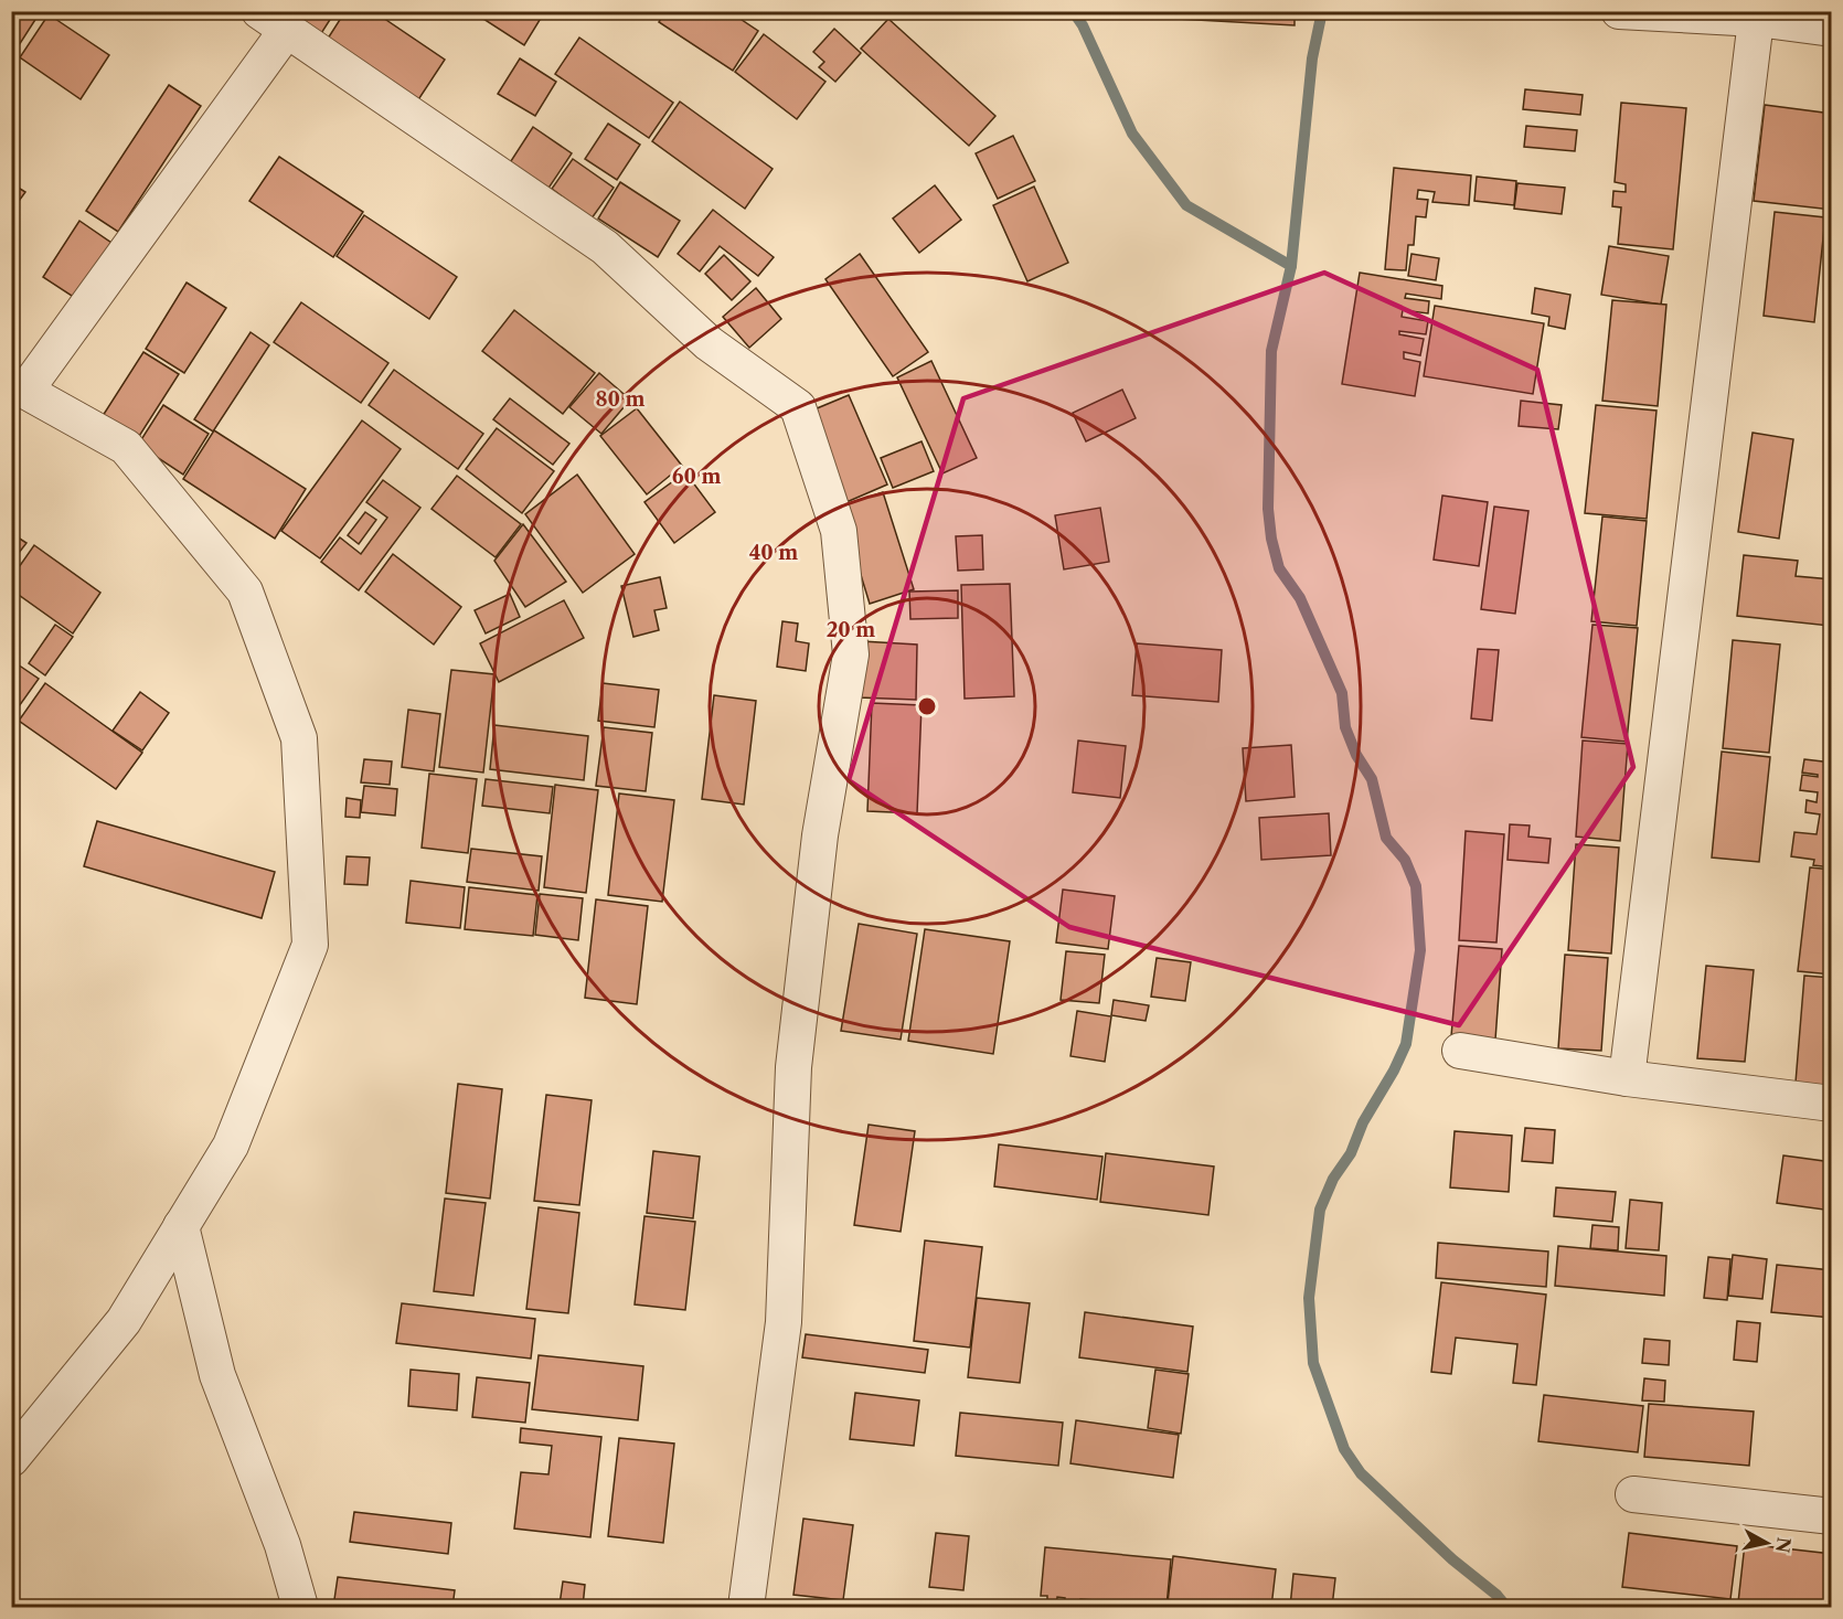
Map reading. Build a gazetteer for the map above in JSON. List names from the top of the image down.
{
  "north": "right",
  "rings": [
    "80 m",
    "60 m",
    "40 m",
    "20 m"
  ]
}
